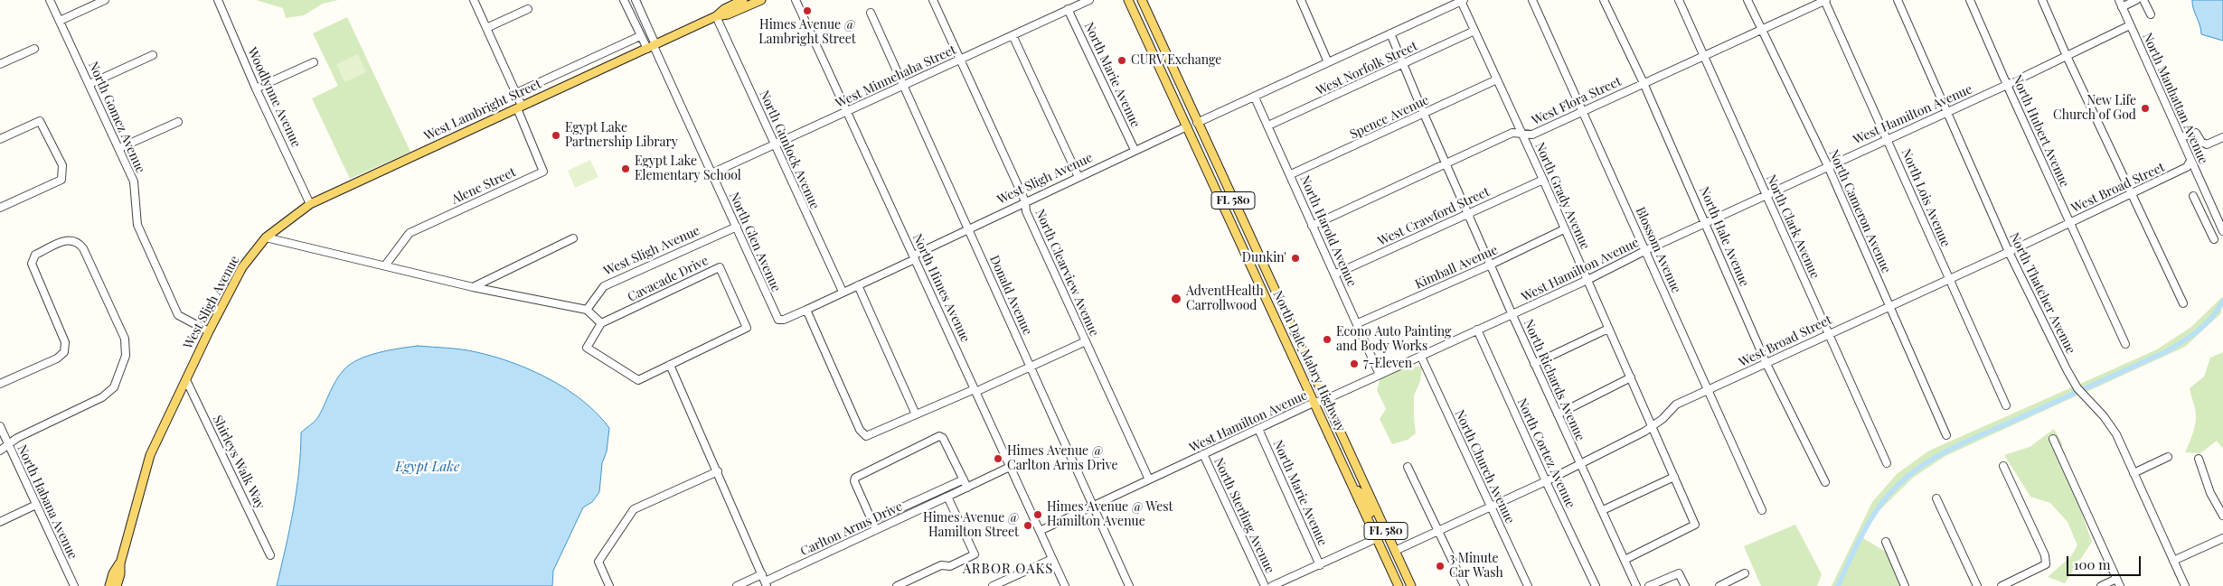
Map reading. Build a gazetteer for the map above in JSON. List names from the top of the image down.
{
  "streets": {
    "main road": [
      "West Lambright Street",
      "West Sligh Avenue",
      "FL 580",
      "North Dale Mabry Highway"
    ],
    "street": [
      "West Norfolk Street",
      "North Marie Avenue",
      "West Minnehaha Street",
      "Woodlynne Avenue",
      "North Manhattan Avenue",
      "West Flora Street",
      "West Hamilton Avenue",
      "North Gomez Avenue",
      "Spence Avenue",
      "North Hubert Avenue",
      "North Gunlock Avenue",
      "Alene Street",
      "West Broad Street",
      "North Grady Avenue",
      "North Lois Avenue",
      "North Cameron Avenue",
      "West Crawford Street",
      "North Clark Avenue",
      "North Harold Avenue",
      "North Hale Avenue",
      "North Glen Avenue",
      "Blossom Avenue",
      "Kimball Avenue",
      "North Clearview Avenue",
      "Cavacade Drive",
      "North Himes Avenue",
      "North Thatcher Avenue",
      "Donald Avenue",
      "North Richards Avenue",
      "North Cortez Avenue",
      "Shirleys Walk Way",
      "North Church Avenue",
      "North Habana Avenue",
      "North Sterling Avenue",
      "Carlton Arms Drive"
    ]
  },
  "crossings": [
    ["West Norfolk Street", "North Grady Avenue"],
    ["West Norfolk Street", "North Harold Avenue"],
    ["West Norfolk Street", "North Richards Avenue"],
    ["North Marie Avenue", "West Minnehaha Street"],
    ["North Marie Avenue", "West Hamilton Avenue"],
    ["North Marie Avenue", "West Sligh Avenue"],
    ["West Minnehaha Street", "North Gunlock Avenue"],
    ["West Minnehaha Street", "North Glen Avenue"],
    ["West Minnehaha Street", "North Clearview Avenue"],
    ["West Minnehaha Street", "North Himes Avenue"],
    ["West Minnehaha Street", "Donald Avenue"],
    ["Woodlynne Avenue", "West Lambright Street"],
    ["North Manhattan Avenue", "West Hamilton Avenue"],
    ["North Manhattan Avenue", "West Broad Street"],
    ["West Flora Street", "North Grady Avenue"],
    ["West Flora Street", "North Lois Avenue"],
    ["West Flora Street", "North Cameron Avenue"],
    ["West Flora Street", "North Clark Avenue"],
    ["West Flora Street", "North Harold Avenue"],
    ["West Flora Street", "North Hale Avenue"],
    ["West Flora Street", "Blossom Avenue"],
    ["West Flora Street", "North Richards Avenue"],
    ["West Lambright Street", "North Gunlock Avenue"],
    ["West Lambright Street", "West Sligh Avenue"],
    ["West Lambright Street", "Alene Street"],
    ["West Lambright Street", "North Glen Avenue"],
    ["West Hamilton Avenue", "North Hubert Avenue"],
    ["West Hamilton Avenue", "North Grady Avenue"],
    ["West Hamilton Avenue", "North Lois Avenue"],
    ["West Hamilton Avenue", "North Cameron Avenue"],
    ["West Hamilton Avenue", "North Clark Avenue"],
    ["West Hamilton Avenue", "North Harold Avenue"],
    ["West Hamilton Avenue", "North Hale Avenue"],
    ["West Hamilton Avenue", "Blossom Avenue"],
    ["West Hamilton Avenue", "North Clearview Avenue"],
    ["West Hamilton Avenue", "North Himes Avenue"],
    ["West Hamilton Avenue", "North Thatcher Avenue"],
    ["West Hamilton Avenue", "Donald Avenue"],
    ["West Hamilton Avenue", "North Dale Mabry Highway"],
    ["West Hamilton Avenue", "North Richards Avenue"],
    ["West Hamilton Avenue", "North Cortez Avenue"],
    ["West Hamilton Avenue", "North Church Avenue"],
    ["West Hamilton Avenue", "North Sterling Avenue"],
    ["North Gomez Avenue", "West Sligh Avenue"],
    ["Spence Avenue", "North Grady Avenue"],
    ["Spence Avenue", "North Harold Avenue"],
    ["Spence Avenue", "North Richards Avenue"],
    ["North Hubert Avenue", "West Broad Street"],
    ["North Gunlock Avenue", "West Sligh Avenue"],
    ["West Sligh Avenue", "North Glen Avenue"],
    ["West Sligh Avenue", "North Clearview Avenue"],
    ["West Sligh Avenue", "North Himes Avenue"],
    ["West Sligh Avenue", "Donald Avenue"],
    ["West Sligh Avenue", "North Dale Mabry Highway"],
    ["West Sligh Avenue", "Shirleys Walk Way"],
    ["West Broad Street", "North Grady Avenue"],
    ["West Broad Street", "North Lois Avenue"],
    ["West Broad Street", "North Cameron Avenue"],
    ["West Broad Street", "North Clark Avenue"],
    ["West Broad Street", "North Hale Avenue"],
    ["West Broad Street", "Blossom Avenue"],
    ["West Broad Street", "North Thatcher Avenue"],
    ["West Broad Street", "North Dale Mabry Highway"],
    ["West Broad Street", "North Richards Avenue"],
    ["West Broad Street", "North Cortez Avenue"],
    ["West Broad Street", "North Church Avenue"],
    ["North Grady Avenue", "West Crawford Street"],
    ["North Grady Avenue", "Kimball Avenue"],
    ["North Grady Avenue", "North Richards Avenue"],
    ["West Crawford Street", "North Harold Avenue"],
    ["West Crawford Street", "North Richards Avenue"],
    ["North Harold Avenue", "Kimball Avenue"],
    ["Kimball Avenue", "North Richards Avenue"],
    ["North Himes Avenue", "Carlton Arms Drive"]
  ],
  "districts": ["ARBOR OAKS"],
  "water": ["Egypt Lake"],
  "places": [
    "Himes Avenue @ Lambright Street",
    "CURV Exchange",
    "New Life Church of God",
    "Egypt Lake Partnership Library",
    "Egypt Lake Elementary School",
    "Dunkin'",
    "AdventHealth Carrollwood",
    "Econo Auto Painting and Body Works",
    "7-Eleven",
    "Himes Avenue @ Carlton Arms Drive",
    "Himes Avenue @ West Hamilton Avenue",
    "Himes Avenue @ Hamilton Street",
    "3 Minute Car Wash"
  ],
  "scale_bar": "100 m"
}
